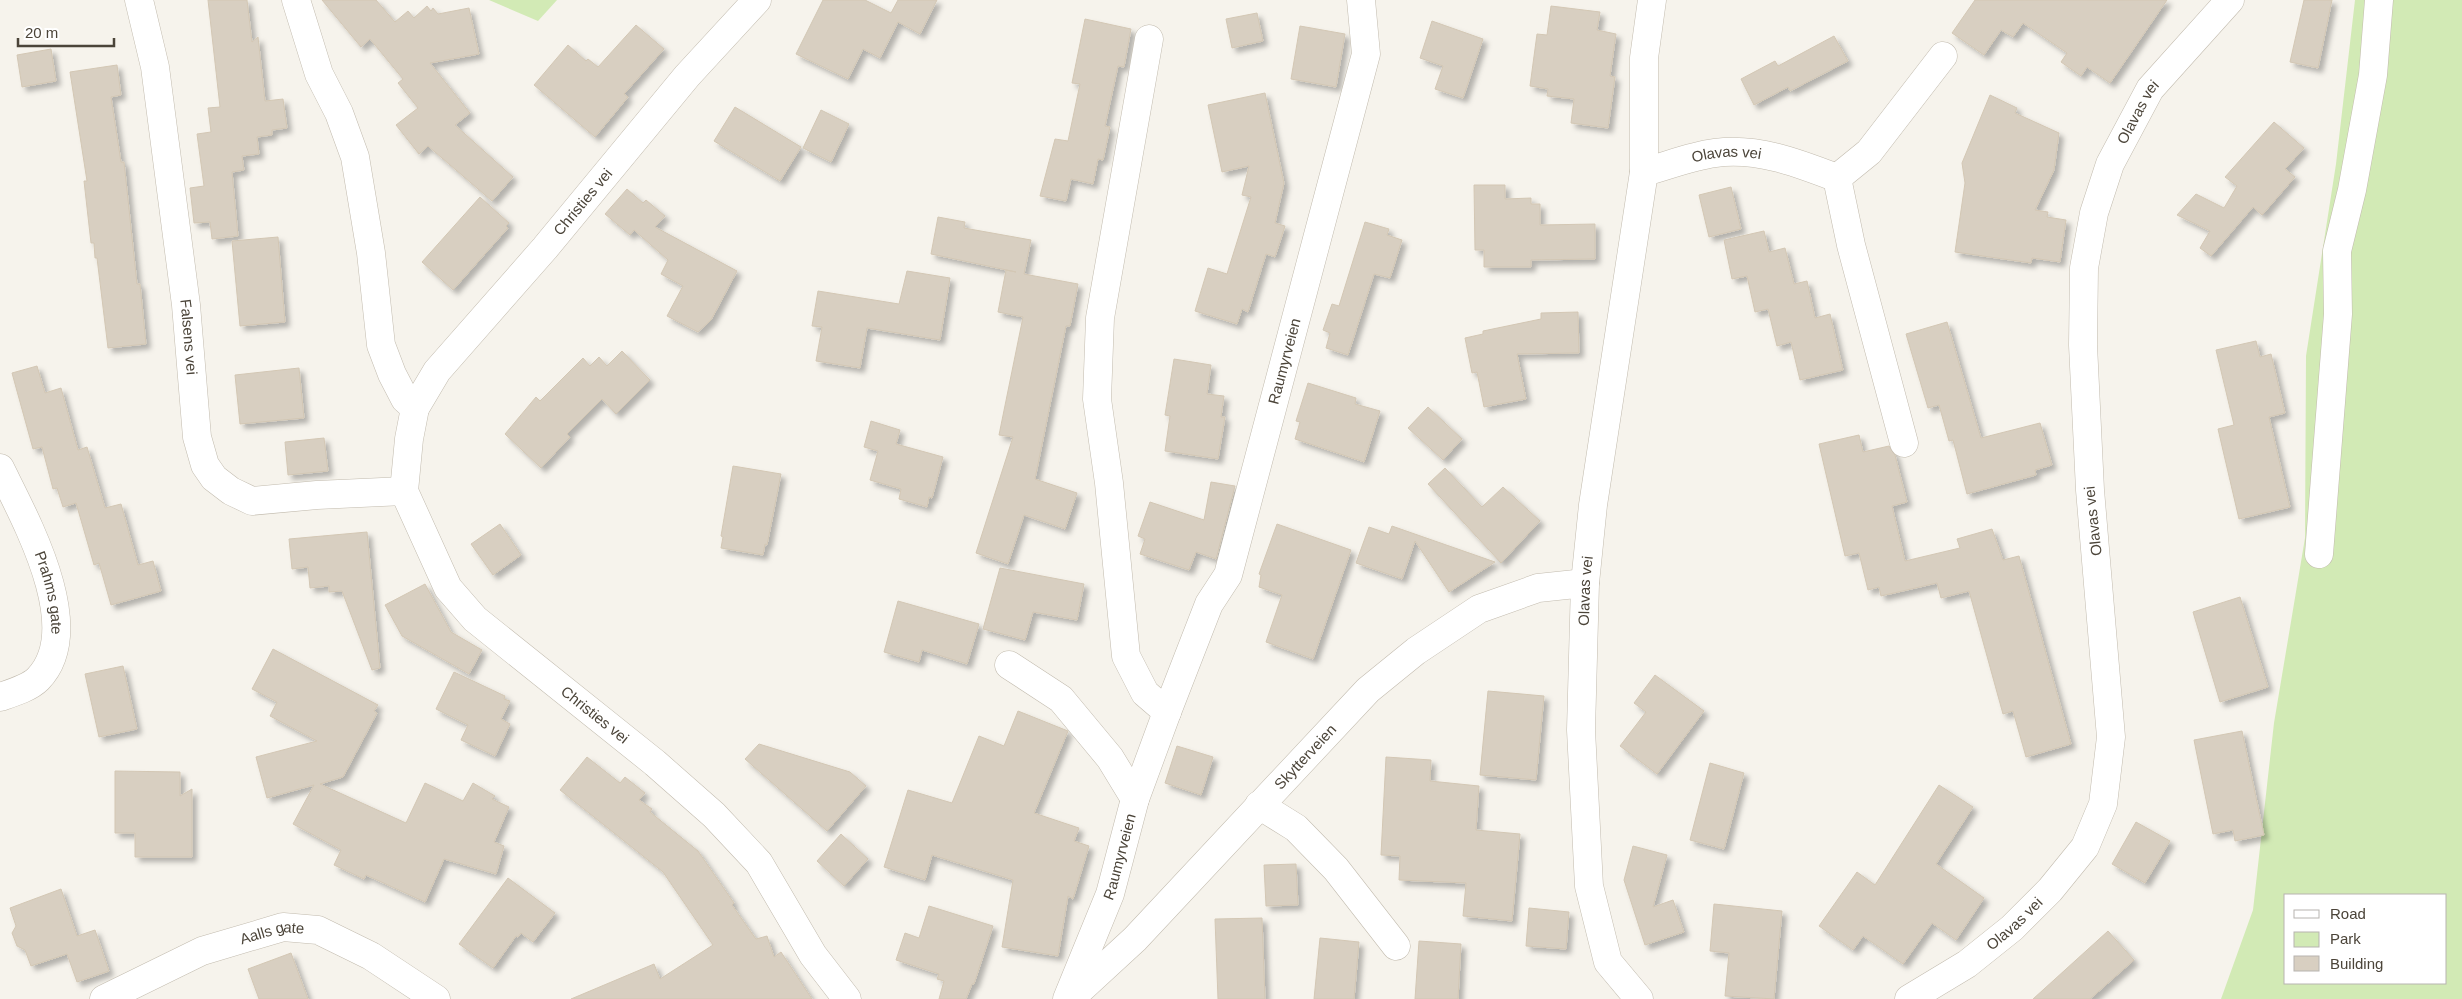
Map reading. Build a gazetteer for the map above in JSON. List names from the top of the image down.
{
  "streets": {
    "street": [
      "Olavas vei",
      "Christies vei",
      "Falsens vei",
      "Raumyrveien",
      "Prahms gate",
      "Skytterveien",
      "Aalls gate"
    ]
  },
  "crossings": [
    ["Olavas vei", "Skytterveien"],
    ["Christies vei", "Falsens vei"],
    ["Raumyrveien", "Skytterveien"]
  ],
  "legend": ["Road", "Park", "Building"],
  "scale_bar": "20 m"
}
